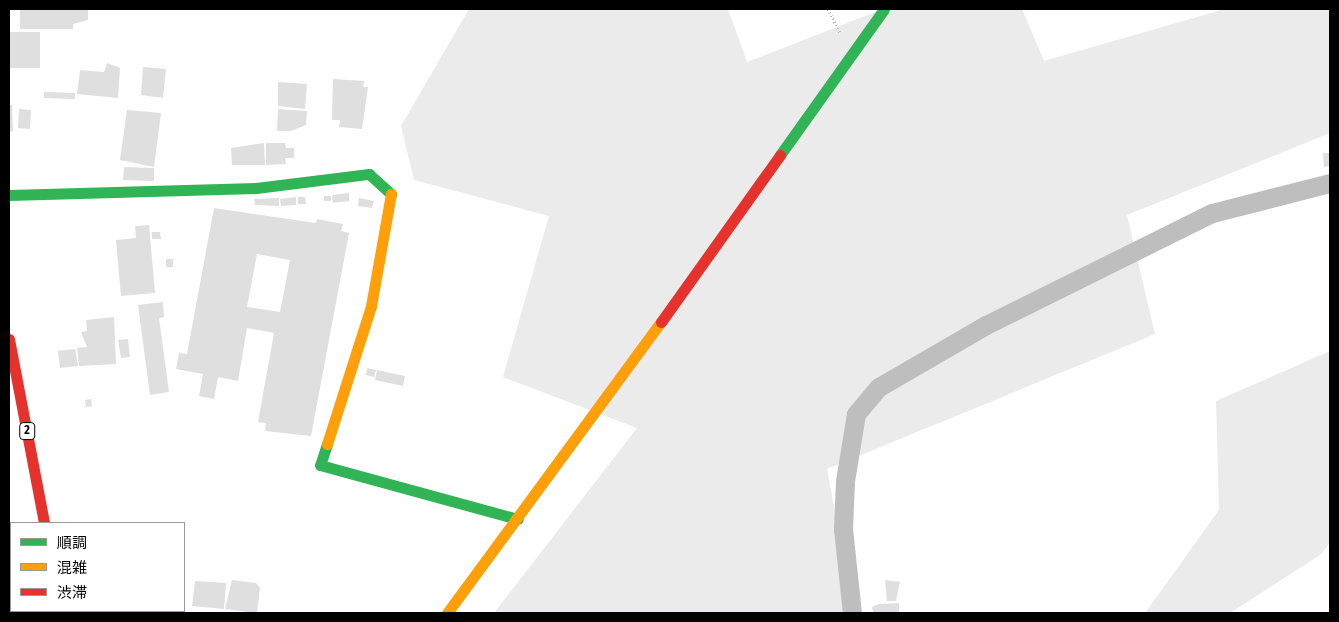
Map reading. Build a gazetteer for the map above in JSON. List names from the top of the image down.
{
  "streets": {
    "street": ["2"]
  },
  "legend": ["順調", "混雑", "渋滞"]
}
